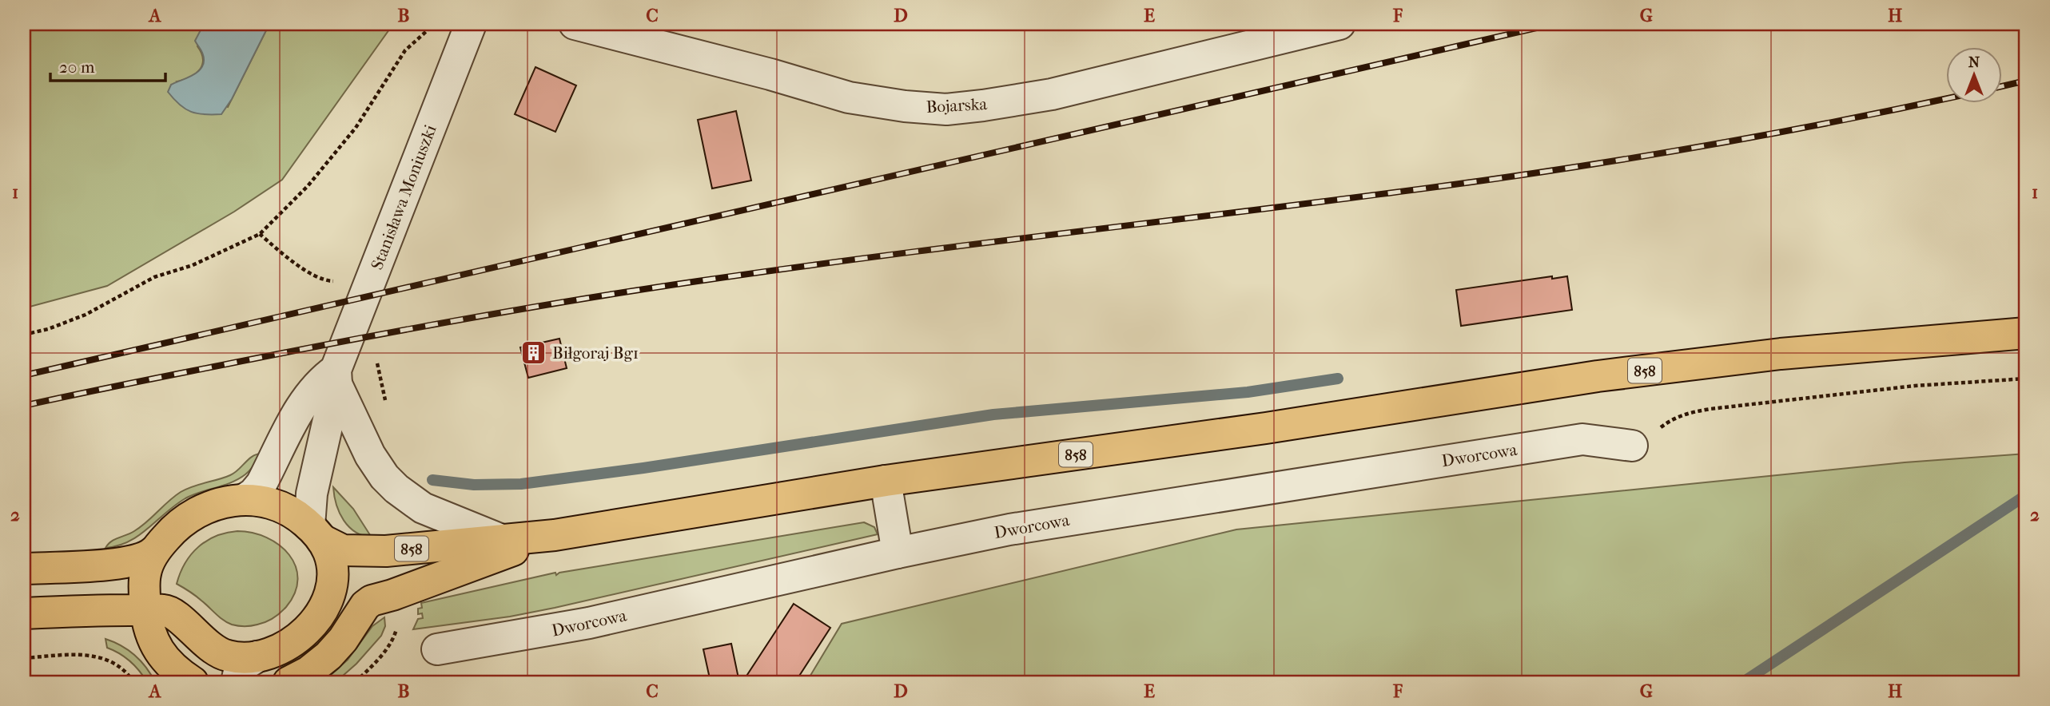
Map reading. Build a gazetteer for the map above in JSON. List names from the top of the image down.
{
  "streets": {
    "main road": ["858"],
    "street": ["Bojarska", "Stanisława Moniuszki", "Dworcowa"]
  },
  "crossings": [
    ["Stanisława Moniuszki", "858"]
  ],
  "places": {
    "building": ["Biłgoraj Bg1"]
  },
  "scale_bar": "20 m",
  "north": "top",
  "grid": {
    "columns": [
      "A",
      "B",
      "C",
      "D",
      "E",
      "F",
      "G",
      "H"
    ],
    "rows": ["1", "2"]
  }
}
